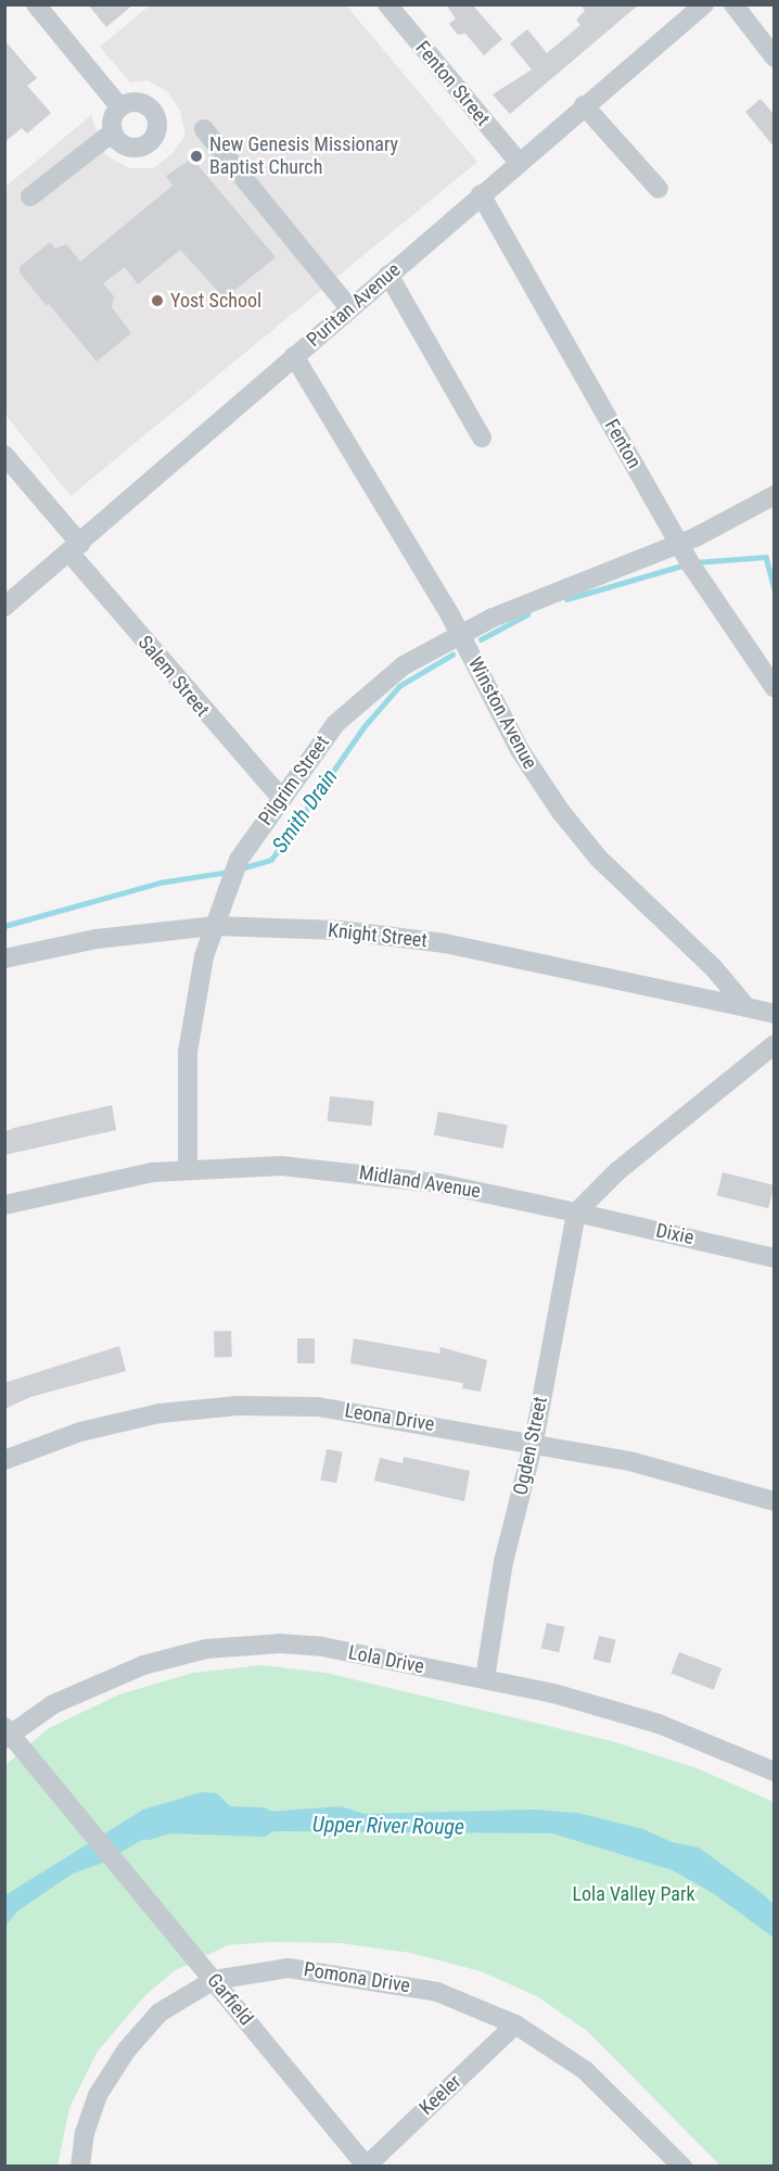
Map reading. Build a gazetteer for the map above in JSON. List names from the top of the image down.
{
  "streets": {
    "street": [
      "Fenton Street",
      "Puritan Avenue",
      "Fenton",
      "Salem Street",
      "Winston Avenue",
      "Pilgrim Street",
      "Knight Street",
      "Midland Avenue",
      "Dixie",
      "Leona Drive",
      "Ogden Street",
      "Lola Drive",
      "Pomona Drive",
      "Garfield",
      "Keeler"
    ]
  },
  "crossings": [
    ["Fenton Street", "Puritan Avenue"],
    ["Puritan Avenue", "Fenton"],
    ["Puritan Avenue", "Salem Street"],
    ["Puritan Avenue", "Winston Avenue"],
    ["Fenton", "Pilgrim Street"],
    ["Salem Street", "Pilgrim Street"],
    ["Winston Avenue", "Pilgrim Street"],
    ["Winston Avenue", "Knight Street"],
    ["Pilgrim Street", "Knight Street"],
    ["Pilgrim Street", "Midland Avenue"],
    ["Midland Avenue", "Dixie"],
    ["Midland Avenue", "Ogden Street"],
    ["Dixie", "Ogden Street"],
    ["Leona Drive", "Ogden Street"],
    ["Ogden Street", "Lola Drive"],
    ["Lola Drive", "Garfield"],
    ["Pomona Drive", "Garfield"],
    ["Pomona Drive", "Keeler"],
    ["Garfield", "Keeler"]
  ],
  "water": ["Smith Drain", "Upper River Rouge"],
  "parks": ["Lola Valley Park"],
  "places": ["New Genesis Missionary Baptist Church", "Yost School"]
}
